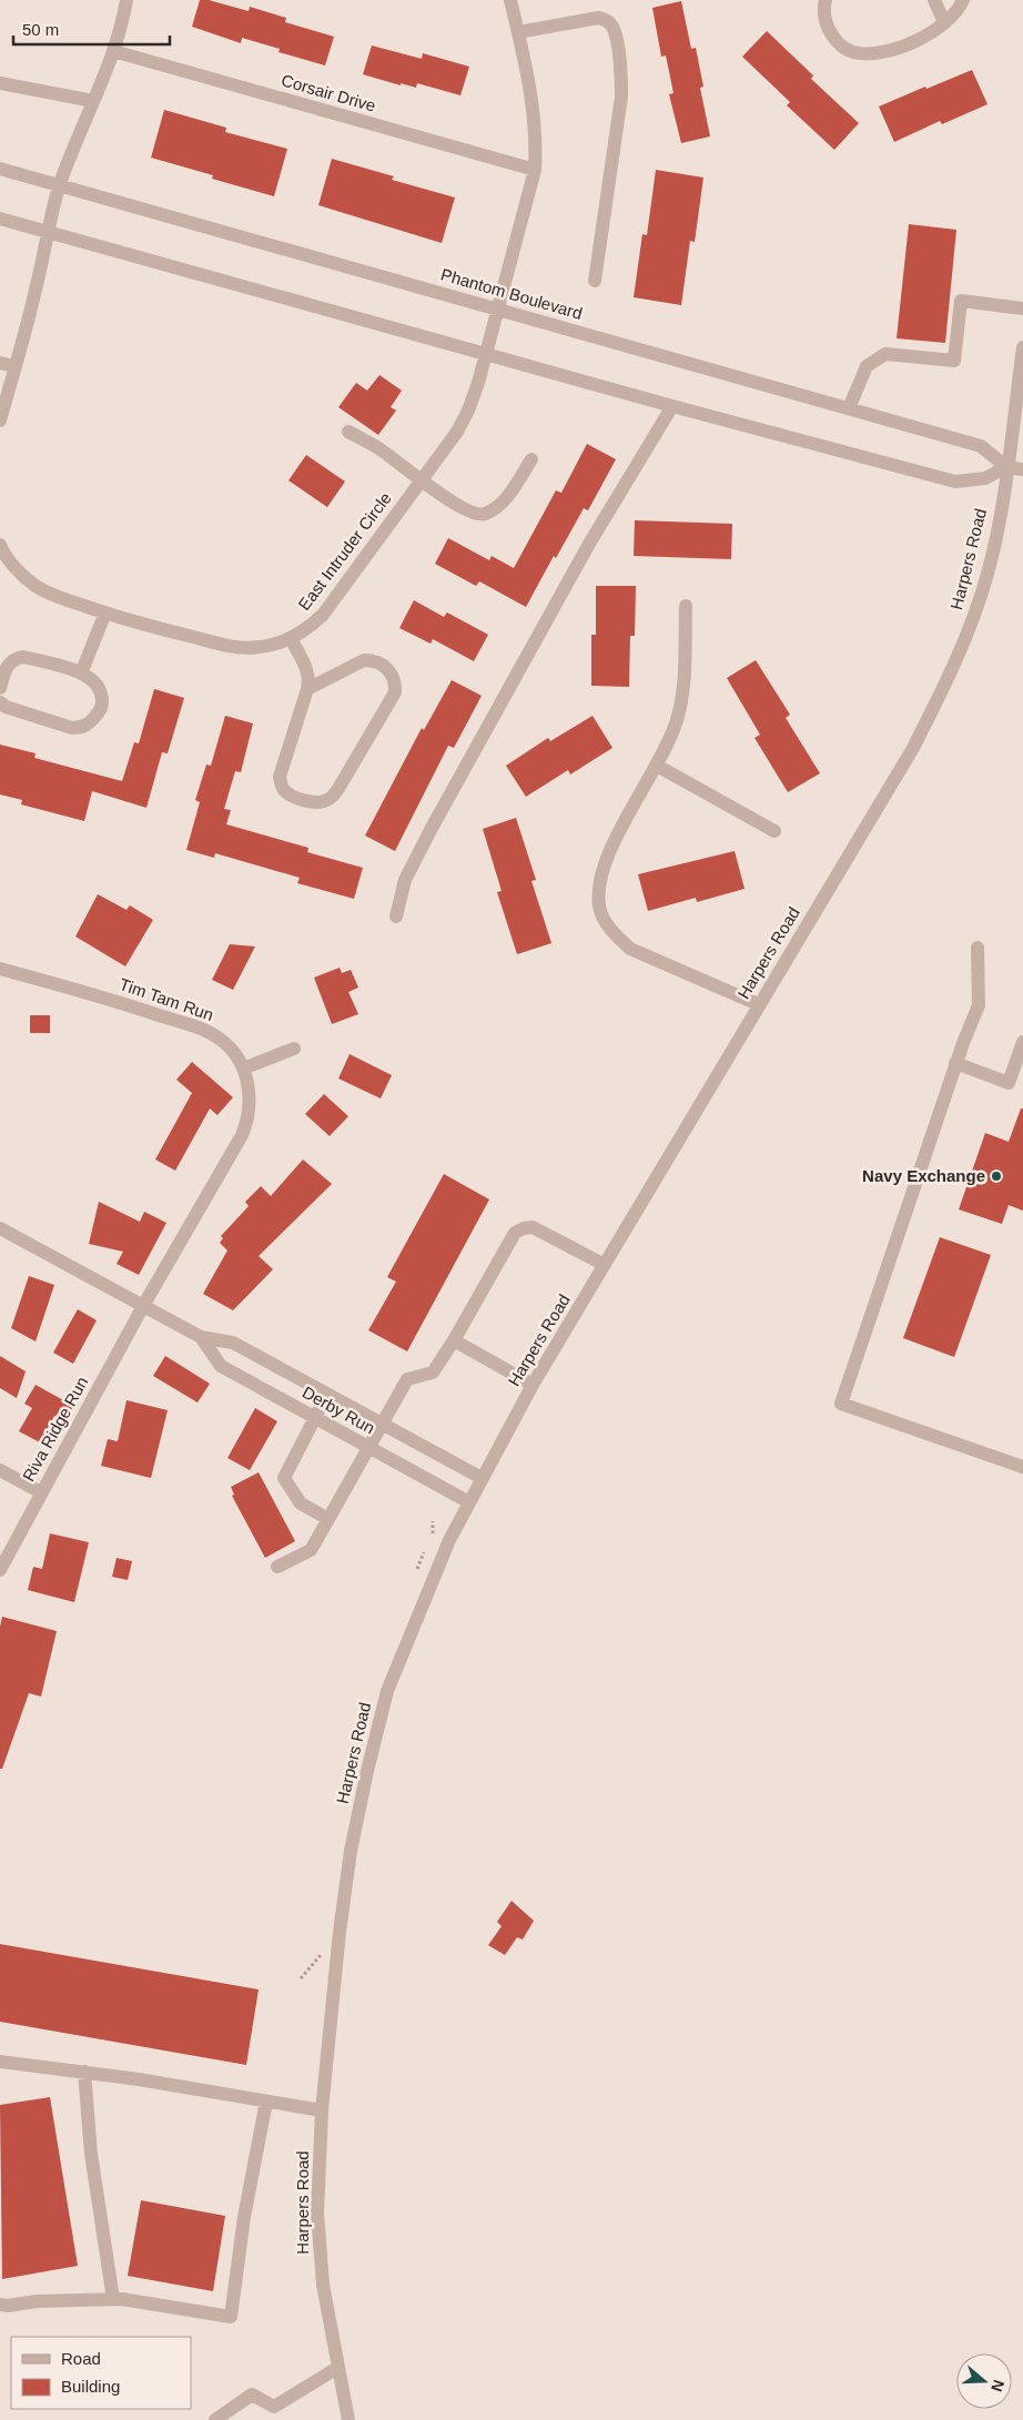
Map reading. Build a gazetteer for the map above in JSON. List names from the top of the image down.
{
  "streets": {
    "street": [
      "Corsair Drive",
      "Phantom Boulevard",
      "East Intruder Circle",
      "Harpers Road",
      "Tim Tam Run",
      "Derby Run",
      "Riva Ridge Run"
    ]
  },
  "crossings": [
    ["Corsair Drive", "East Intruder Circle"],
    ["Phantom Boulevard", "East Intruder Circle"],
    ["Phantom Boulevard", "Harpers Road"],
    ["Harpers Road", "Derby Run"],
    ["Tim Tam Run", "Derby Run"],
    ["Tim Tam Run", "Riva Ridge Run"],
    ["Derby Run", "Riva Ridge Run"]
  ],
  "places": ["Navy Exchange"],
  "legend": ["Road", "Building"],
  "scale_bar": "50 m",
  "north": "right"
}
